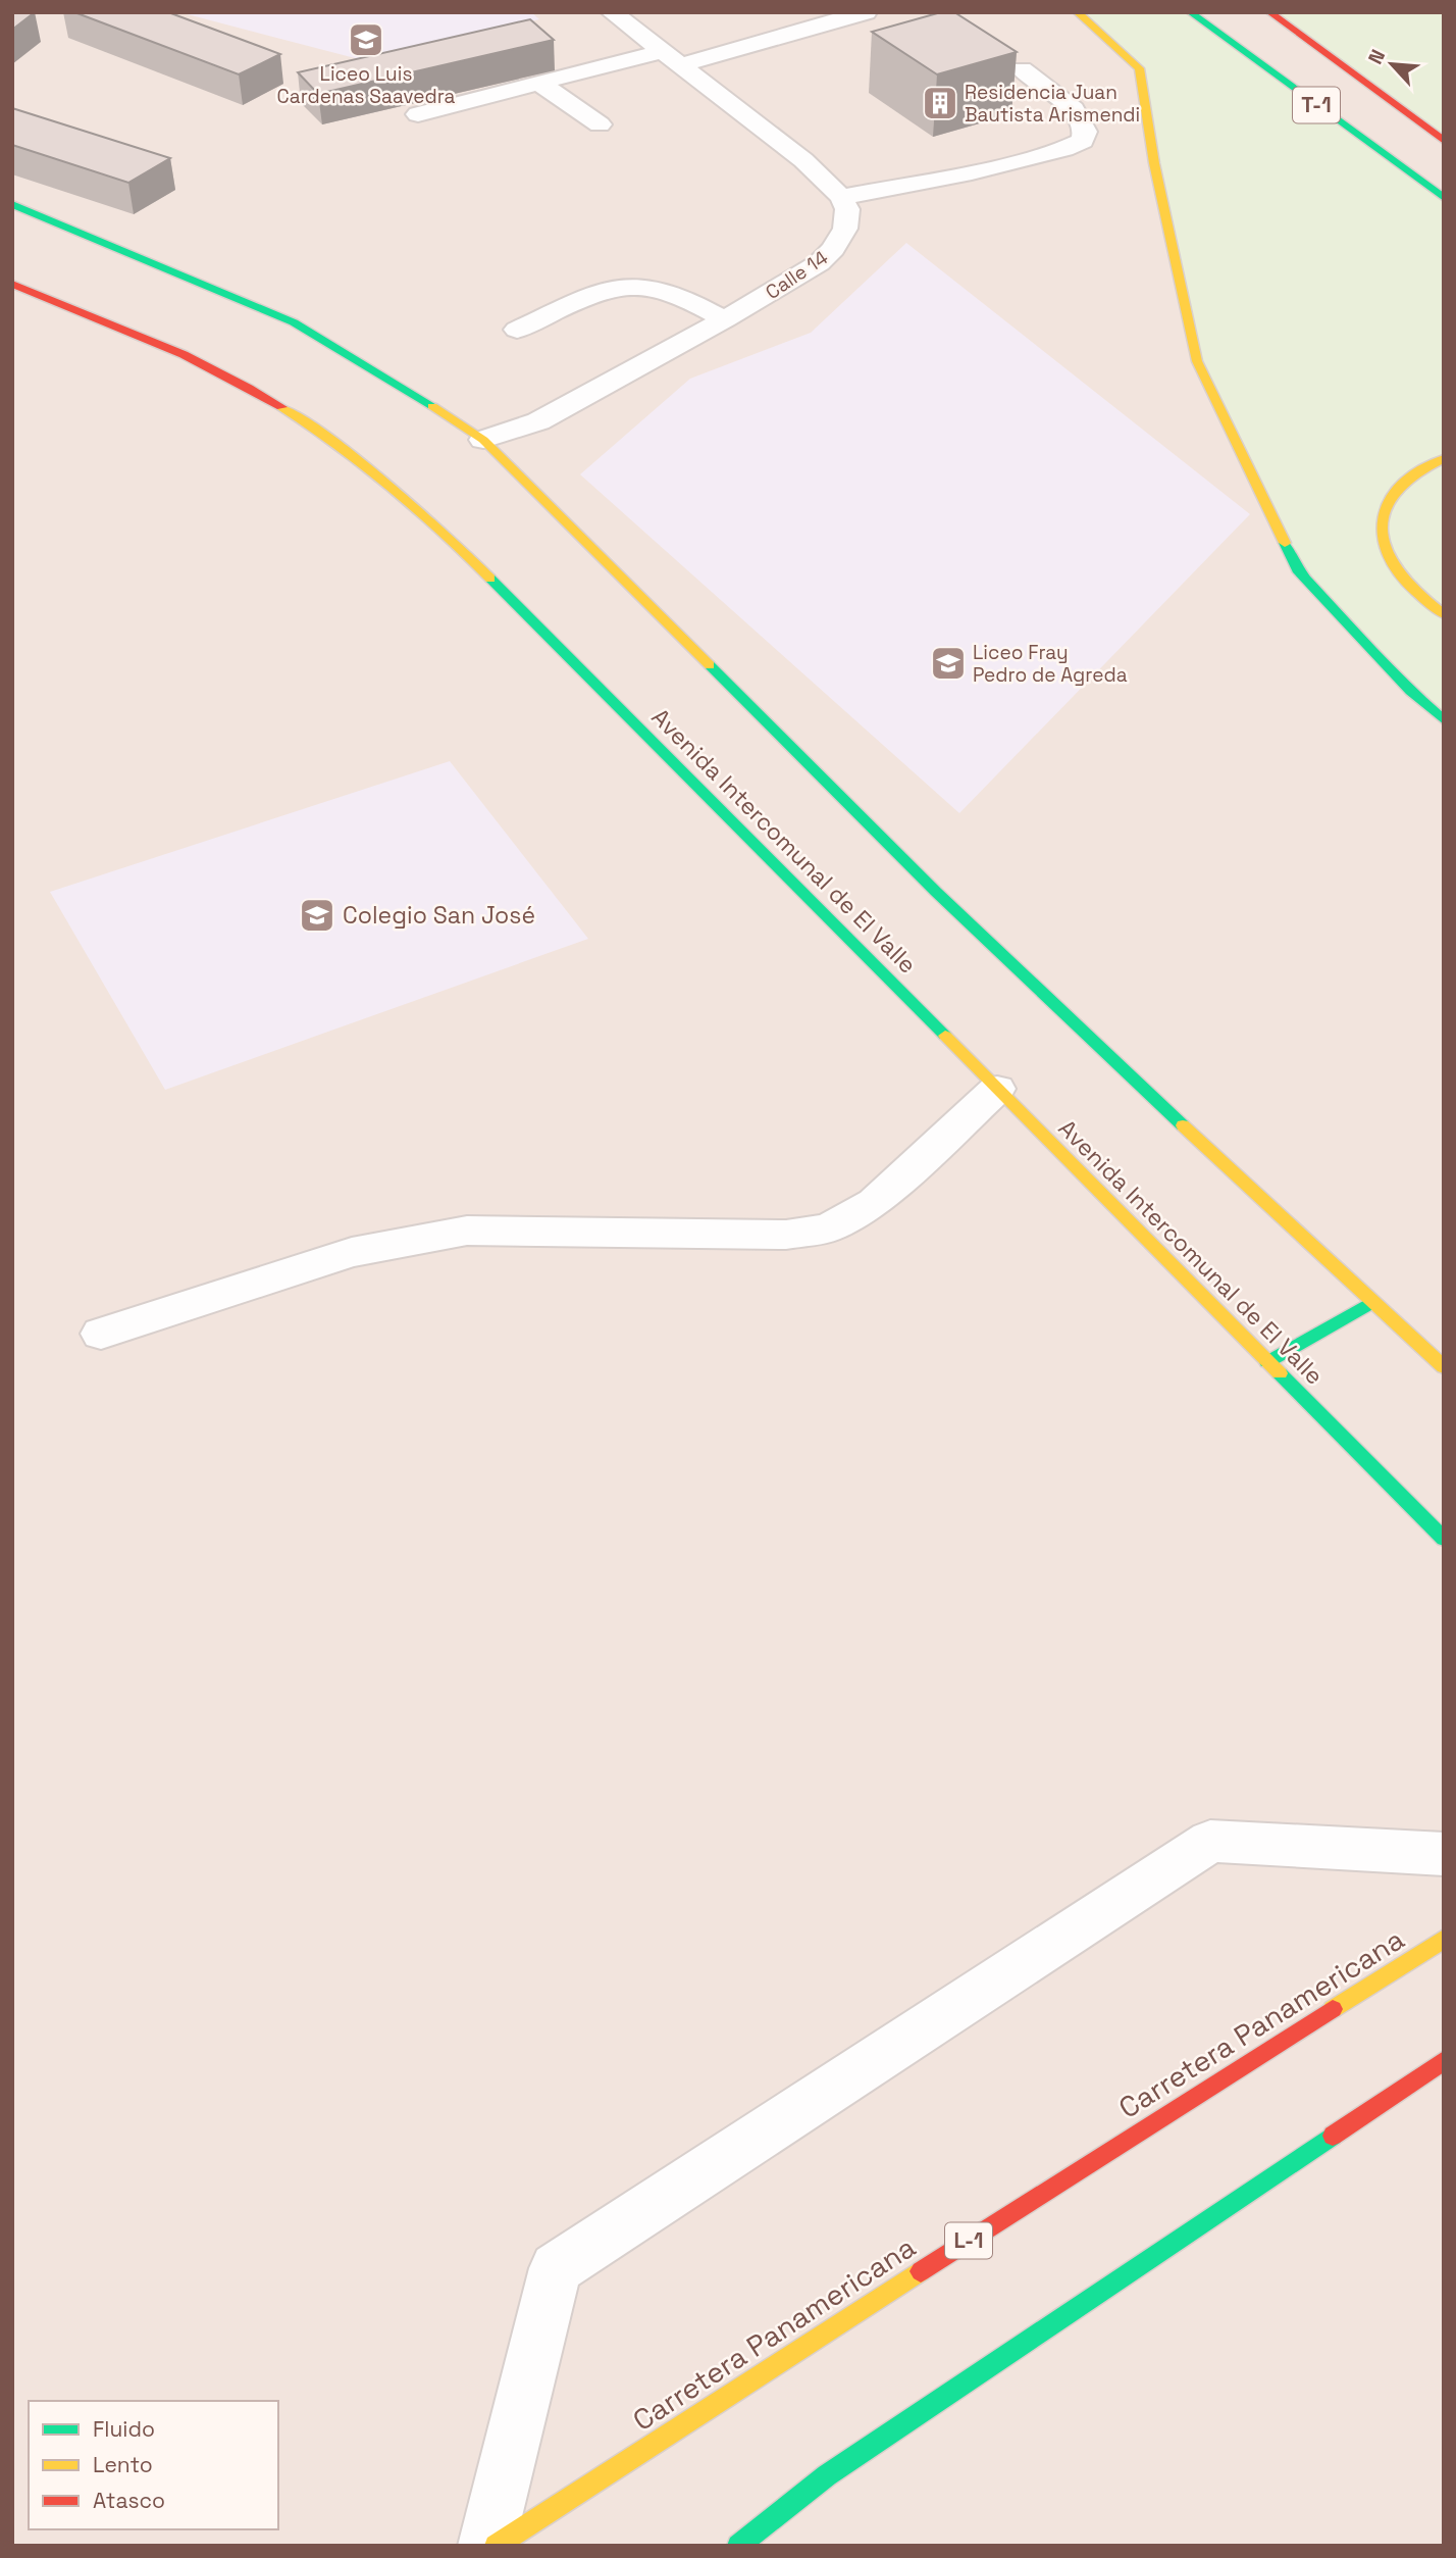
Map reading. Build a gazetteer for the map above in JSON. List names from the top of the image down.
{
  "streets": {
    "main road": [
      "T-1",
      "Avenida Intercomunal de El Valle",
      "Carretera Panamericana",
      "L-1"
    ],
    "street": ["Calle 14"]
  },
  "places": {
    "school or university": ["Liceo Luis Cardenas Saavedra", "Liceo Fray Pedro de Agreda", "Colegio San José"],
    "building": ["Residencia Juan Bautista Arismendi"]
  },
  "legend": ["Fluido", "Lento", "Atasco"],
  "north": "top left"
}
